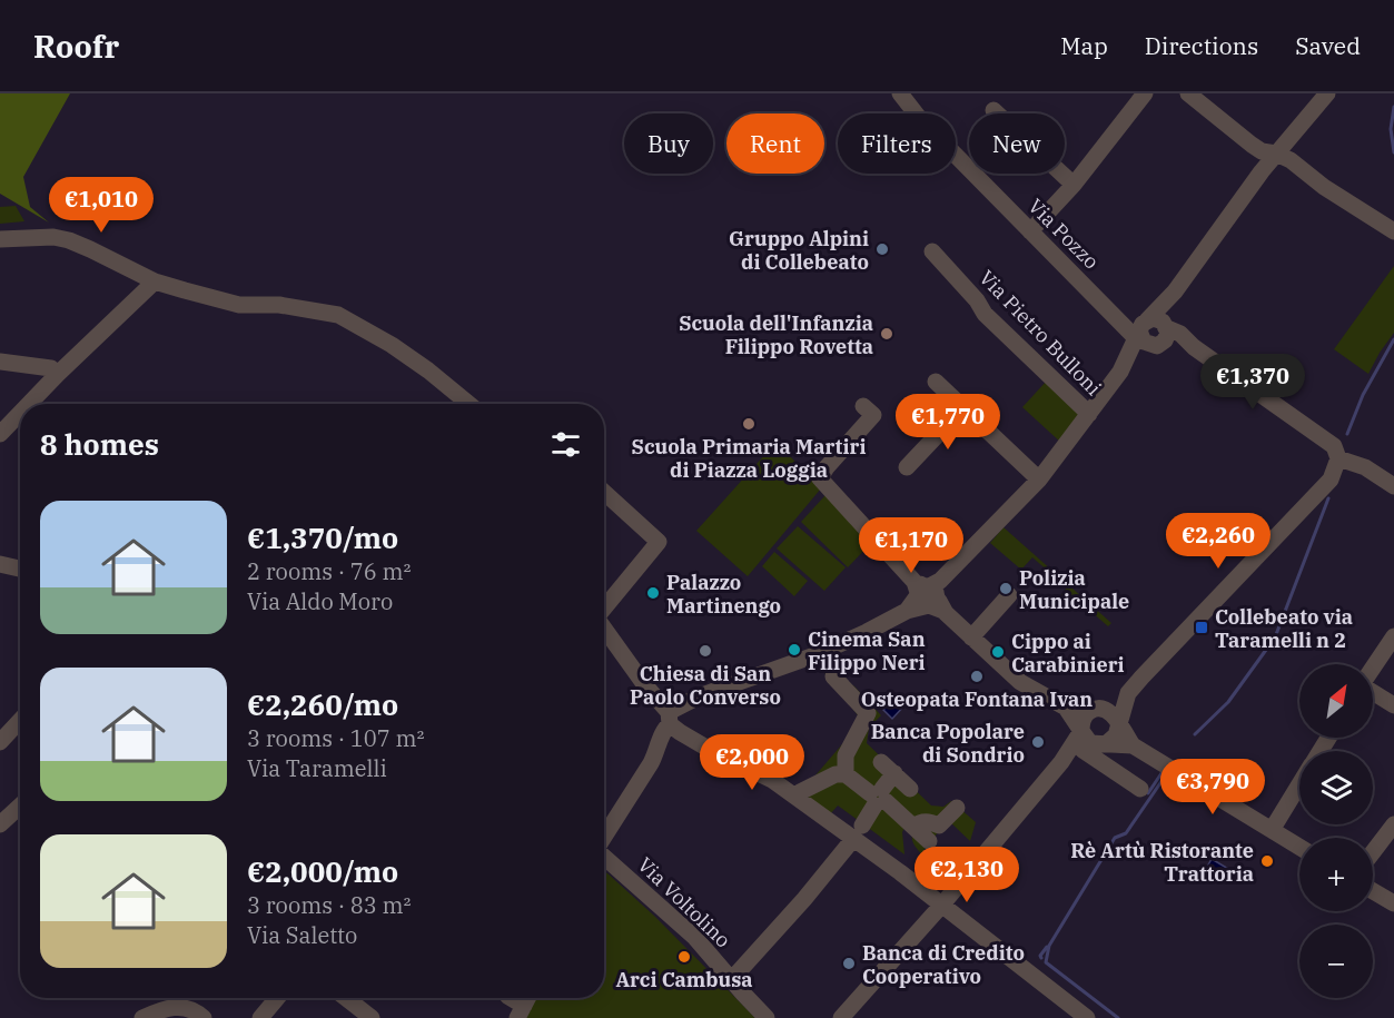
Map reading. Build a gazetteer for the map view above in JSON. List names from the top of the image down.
{
  "streets": {
    "street": ["Via Pozzo", "Via Pietro Bulloni", "Via Voltolino"]
  },
  "places": {
    "other": [
      "Gruppo Alpini di Collebeato",
      "Scuola dell'Infanzia Filippo Rovetta",
      "Scuola Primaria Martiri di Piazza Loggia",
      "Polizia Municipale",
      "Palazzo Martinengo",
      "Cinema San Filippo Neri",
      "Chiesa di San Paolo Converso",
      "Cippo ai Carabinieri",
      "Osteopata Fontana Ivan",
      "Banca Popolare di Sondrio",
      "Rè Artù Ristorante Trattoria",
      "Arci Cambusa",
      "Banca di Credito Cooperativo"
    ],
    "transit": ["Collebeato via Taramelli n 2"]
  },
  "north": "top right",
  "page": {
    "header": "Roofr",
    "nav": ["Map", "Directions", "Saved"],
    "chip": [
      "Buy",
      "Rent",
      "Filters",
      "New"
    ],
    "price": [
      "€1,010",
      "€1,370",
      "€1,770",
      "€2,260",
      "€1,170",
      "€2,000",
      "€3,790",
      "€2,130"
    ],
    "heading": "8 homes",
    "list": [
      {
        "name": "€1,370/mo",
        "note": "2 rooms · 76 m² · Via Aldo Moro"
      },
      {
        "name": "€2,260/mo",
        "note": "3 rooms · 107 m² · Via Taramelli"
      },
      {
        "name": "€2,000/mo",
        "note": "3 rooms · 83 m² · Via Saletto"
      }
    ],
    "map_buttons": ["+", "−"]
  }
}
